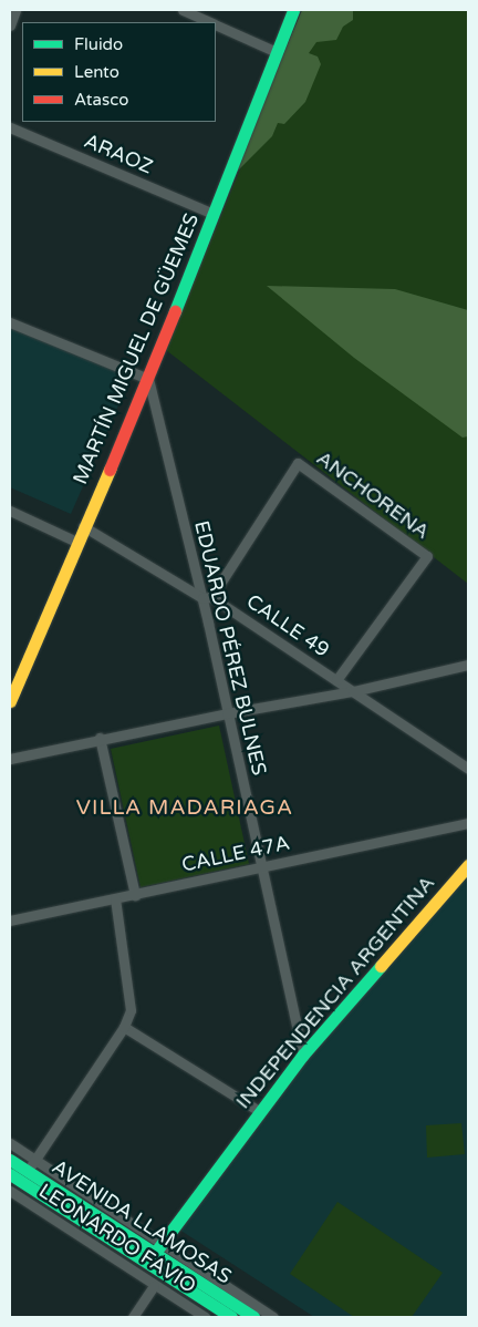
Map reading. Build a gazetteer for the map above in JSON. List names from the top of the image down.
{
  "streets": {
    "main road": ["MARTÍN MIGUEL DE GÜEMES", "INDEPENDENCIA ARGENTINA", "AVENIDA LLAMOSAS"],
    "street": [
      "ARAOZ",
      "ANCHORENA",
      "CALLE 49",
      "EDUARDO PÉREZ BULNES",
      "CALLE 47A",
      "LEONARDO FAVIO"
    ]
  },
  "crossings": [
    ["ARAOZ", "MARTÍN MIGUEL DE GÜEMES"],
    ["MARTÍN MIGUEL DE GÜEMES", "CALLE 49"],
    ["MARTÍN MIGUEL DE GÜEMES", "EDUARDO PÉREZ BULNES"],
    ["ANCHORENA", "CALLE 49"],
    ["ANCHORENA", "EDUARDO PÉREZ BULNES"],
    ["CALLE 49", "EDUARDO PÉREZ BULNES"],
    ["EDUARDO PÉREZ BULNES", "CALLE 47A"],
    ["EDUARDO PÉREZ BULNES", "INDEPENDENCIA ARGENTINA"],
    ["INDEPENDENCIA ARGENTINA", "AVENIDA LLAMOSAS"]
  ],
  "districts": ["VILLA MADARIAGA"],
  "legend": ["Fluido", "Lento", "Atasco"]
}
